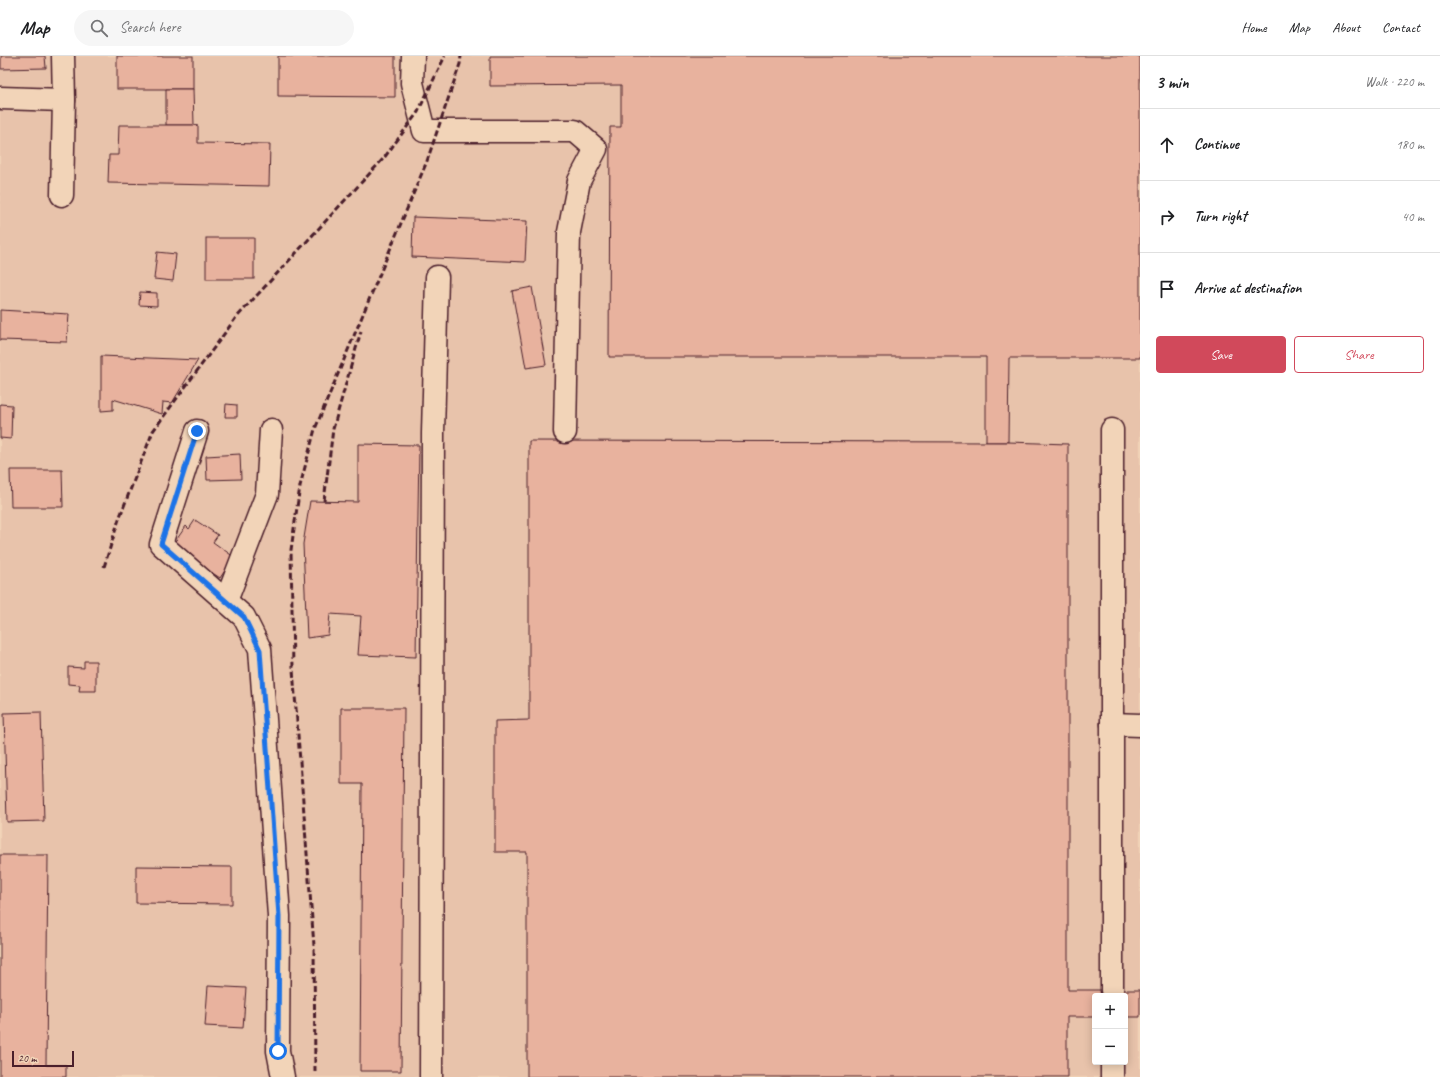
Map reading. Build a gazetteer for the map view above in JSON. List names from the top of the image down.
{
  "scale_bar": "20 m",
  "page": {
    "header": "Map",
    "search": "Search here",
    "nav": [
      "Home",
      "Map",
      "About",
      "Contact"
    ],
    "heading": ["3 min", "Walk · 220 m"],
    "list": [
      ["Continue", "180 m"],
      ["Turn right", "40 m"],
      "Arrive at destination"
    ],
    "buttons": ["Save", "Share"],
    "map_buttons": ["+", "−"],
    "scale": "20 m"
  }
}
